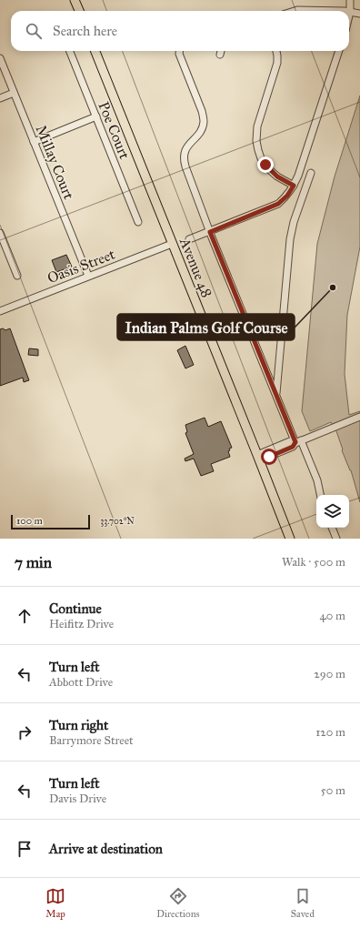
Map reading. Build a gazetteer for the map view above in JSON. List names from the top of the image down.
{
  "streets": {
    "main road": ["Avenue 48"],
    "street": ["Poe Court", "Millay Court", "Oasis Street"]
  },
  "crossings": [
    ["Millay Court", "Oasis Street"],
    ["Oasis Street", "Avenue 48"]
  ],
  "places": ["Indian Palms Golf Course"],
  "scale_bar": "100 m",
  "page": {
    "search": "Search here",
    "scale": "100 m",
    "heading": ["7 min", "Walk · 500 m"],
    "list": [
      ["Continue", "Heifitz Drive", "40 m"],
      ["Turn left", "Abbott Drive", "290 m"],
      ["Turn right", "Barrymore Street", "120 m"],
      ["Turn left", "Davis Drive", "50 m"],
      "Arrive at destination"
    ],
    "nav": ["Map", "Directions", "Saved"]
  },
  "coordinates": ["33.702°N"]
}
